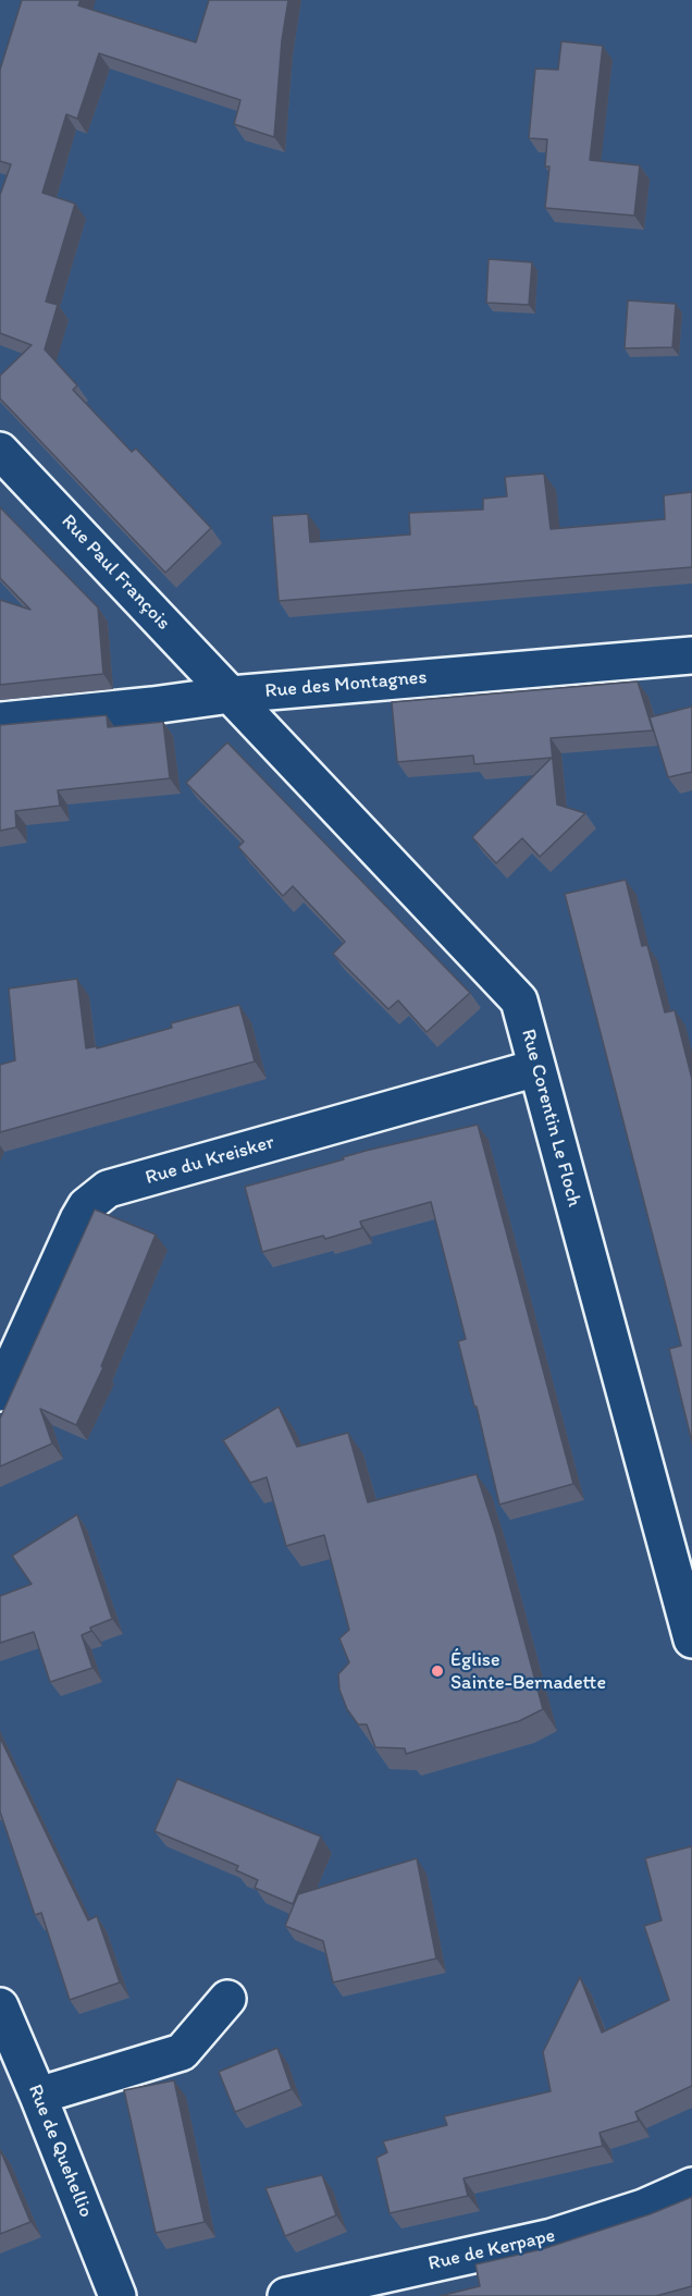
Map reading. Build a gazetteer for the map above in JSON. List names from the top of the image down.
{
  "streets": {
    "street": [
      "Rue Paul François",
      "Rue des Montagnes",
      "Rue Corentin Le Floch",
      "Rue du Kreisker",
      "Rue de Quehellio",
      "Rue de Kerpape"
    ]
  },
  "crossings": [
    ["Rue Paul François", "Rue des Montagnes"],
    ["Rue Paul François", "Rue Corentin Le Floch"],
    ["Rue des Montagnes", "Rue Corentin Le Floch"],
    ["Rue Corentin Le Floch", "Rue du Kreisker"]
  ],
  "places": ["Église Sainte-Bernadette"]
}
